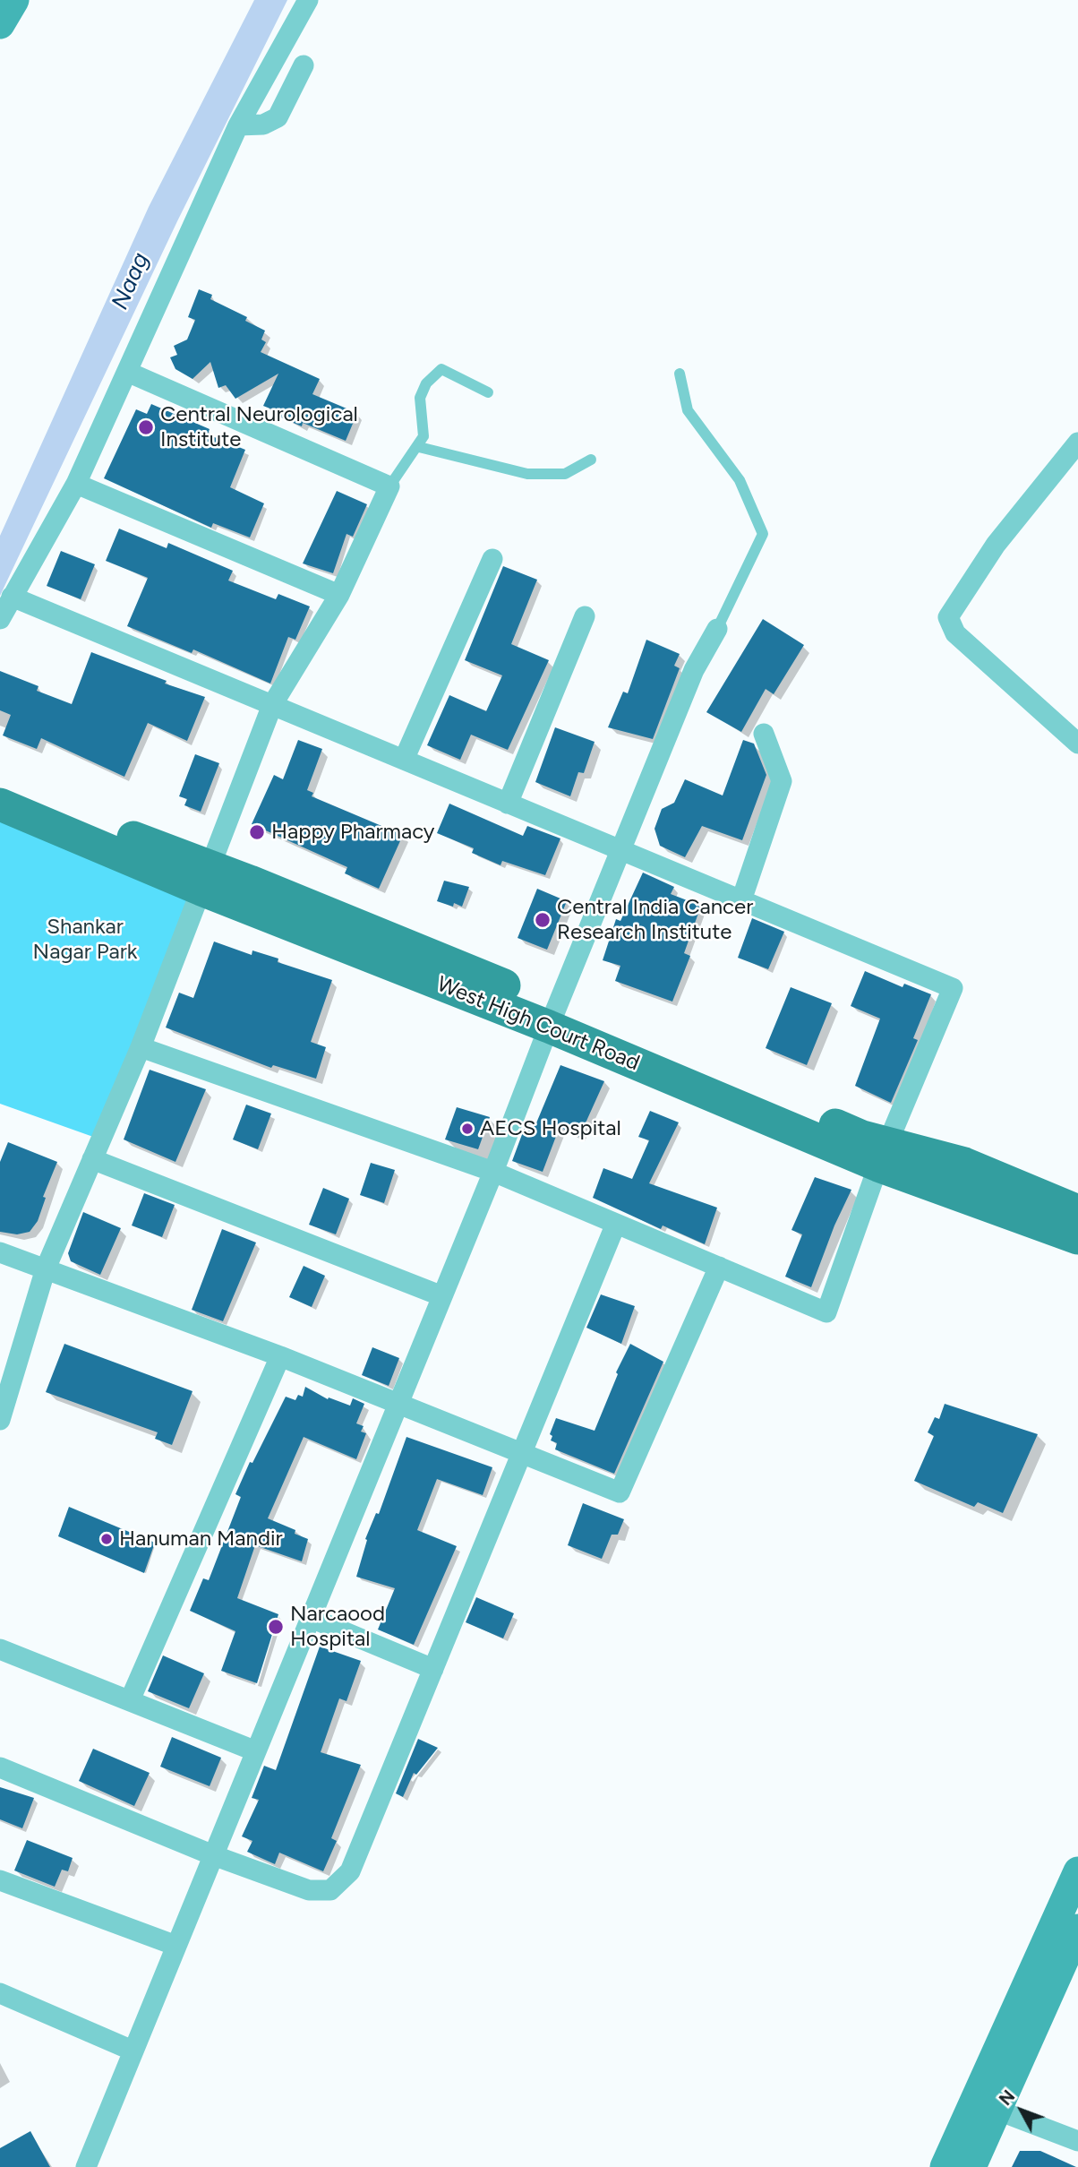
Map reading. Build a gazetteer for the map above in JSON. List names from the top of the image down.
{
  "streets": {
    "main road": ["West High Court Road"]
  },
  "water": ["Naag"],
  "parks": ["Shankar Nagar Park"],
  "places": [
    "Central Neurological Institute",
    "Happy Pharmacy",
    "Central India Cancer Research Institute",
    "AECS Hospital",
    "Hanuman Mandir",
    "Narcaood Hospital"
  ],
  "north": "top left"
}
